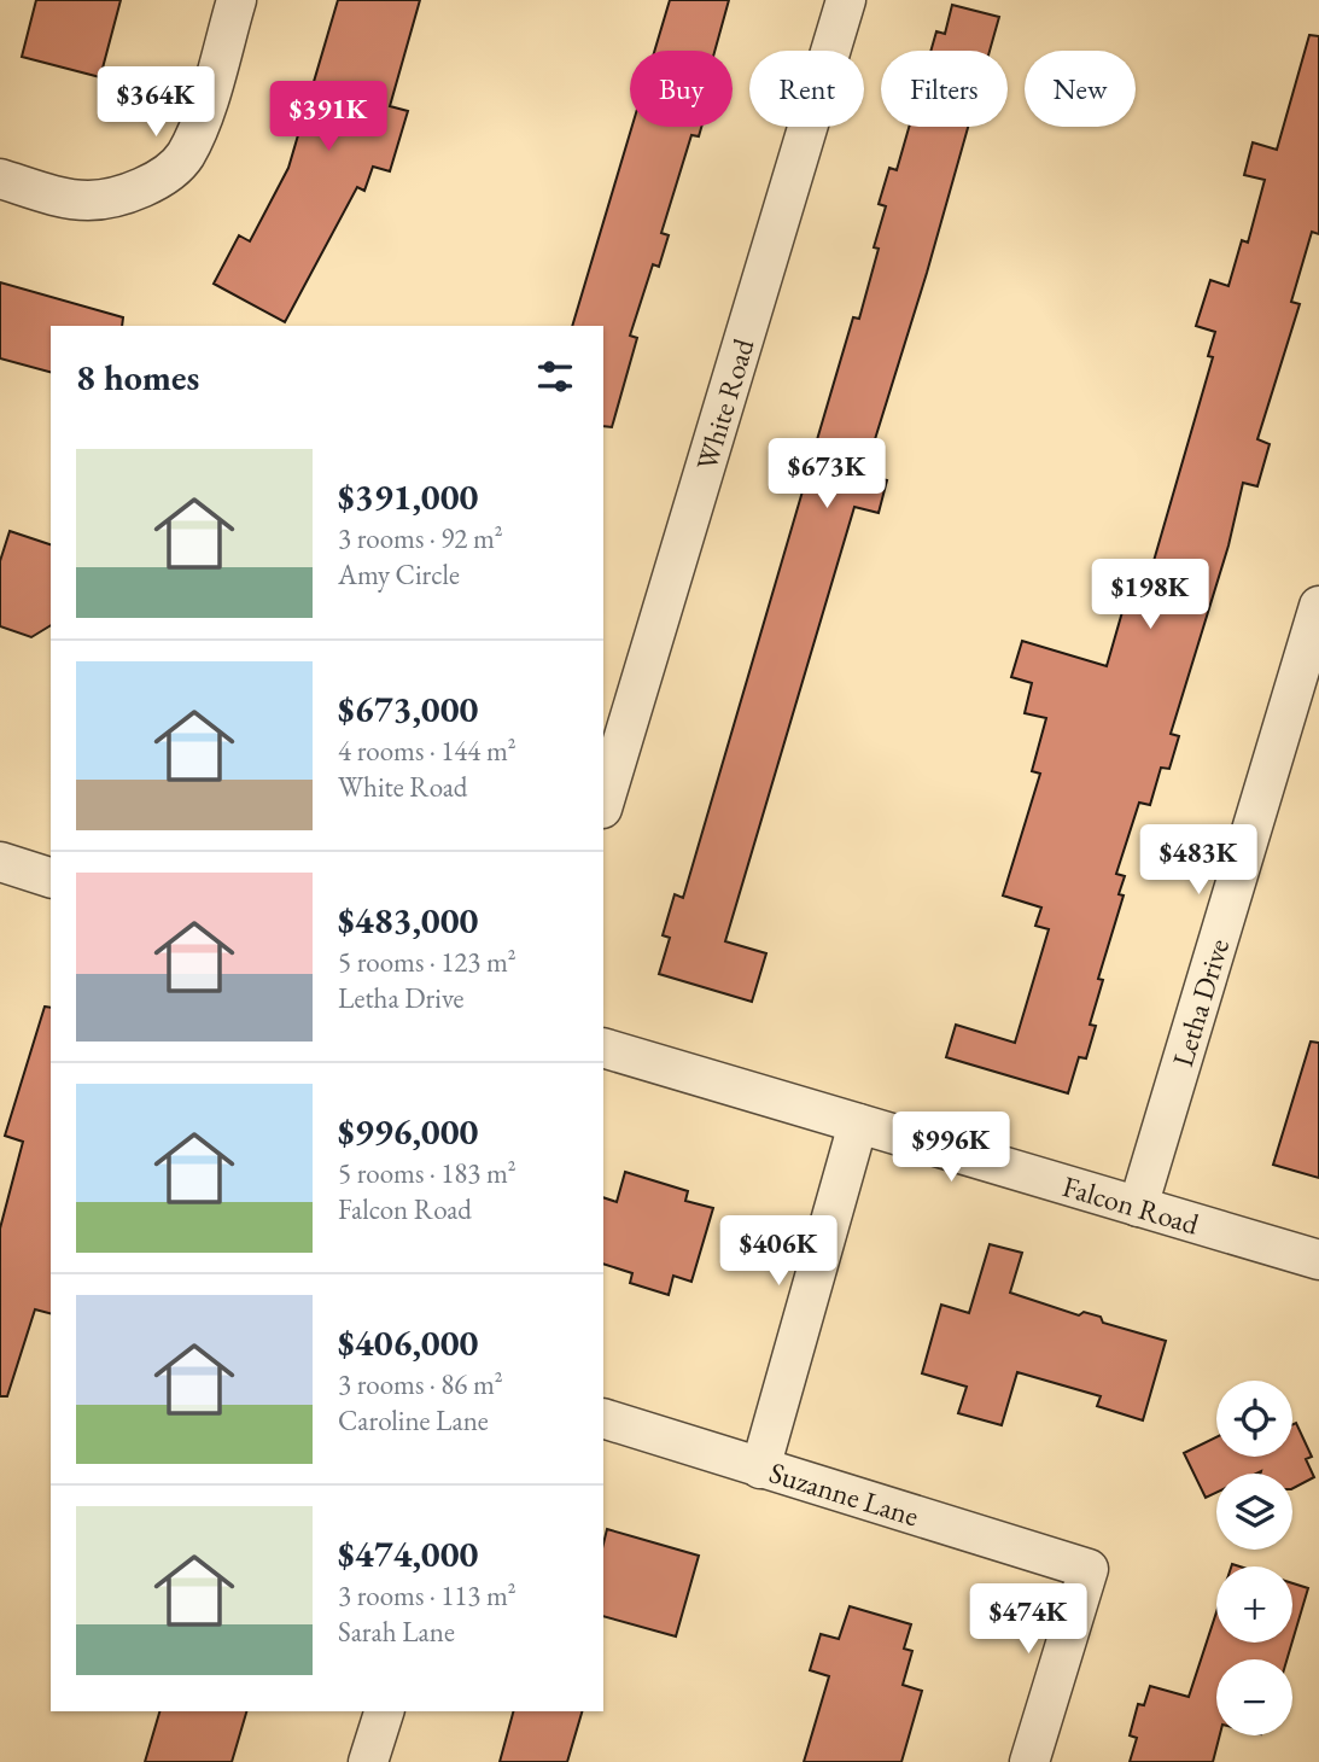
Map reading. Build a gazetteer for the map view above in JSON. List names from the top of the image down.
{
  "streets": {
    "street": [
      "White Road",
      "Letha Drive",
      "Falcon Road",
      "Suzanne Lane"
    ]
  },
  "crossings": [
    ["Letha Drive", "Falcon Road"]
  ],
  "page": {
    "chip": [
      "Buy",
      "Rent",
      "Filters",
      "New"
    ],
    "price": [
      "$364K",
      "$391K",
      "$673K",
      "$198K",
      "$483K",
      "$996K",
      "$406K",
      "$474K"
    ],
    "heading": "8 homes",
    "list": [
      {
        "name": "$391,000",
        "note": "3 rooms · 92 m² · Amy Circle"
      },
      {
        "name": "$673,000",
        "note": "4 rooms · 144 m² · White Road"
      },
      {
        "name": "$483,000",
        "note": "5 rooms · 123 m² · Letha Drive"
      },
      {
        "name": "$996,000",
        "note": "5 rooms · 183 m² · Falcon Road"
      },
      {
        "name": "$406,000",
        "note": "3 rooms · 86 m² · Caroline Lane"
      },
      {
        "name": "$474,000",
        "note": "3 rooms · 113 m² · Sarah Lane"
      }
    ],
    "map_buttons": ["+", "−"]
  }
}
